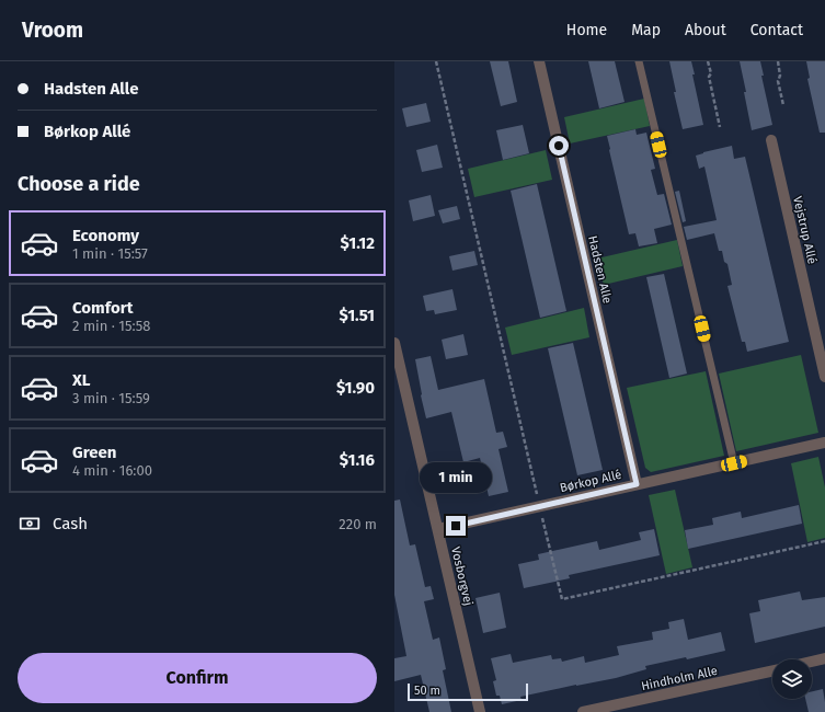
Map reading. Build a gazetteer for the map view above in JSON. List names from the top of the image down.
{
  "streets": {
    "street": [
      "Vejstrup Allé",
      "Hadsten Alle",
      "Børkop Allé",
      "Vosborgvej",
      "Hindholm Alle"
    ]
  },
  "crossings": [
    ["Hadsten Alle", "Børkop Allé"],
    ["Børkop Allé", "Vosborgvej"]
  ],
  "scale_bar": "50 m",
  "page": {
    "header": "Vroom",
    "nav": [
      "Home",
      "Map",
      "About",
      "Contact"
    ],
    "banner": ["Hadsten Alle", "Børkop Allé"],
    "heading": "Choose a ride",
    "list": [
      {
        "name": "Economy",
        "note": "1 min · 15:57",
        "value": "$1.12"
      },
      {
        "name": "Comfort",
        "note": "2 min · 15:58",
        "value": "$1.51"
      },
      {
        "name": "XL",
        "note": "3 min · 15:59",
        "value": "$1.90"
      },
      {
        "name": "Green",
        "note": "4 min · 16:00",
        "value": "$1.16"
      }
    ],
    "bubble": "1 min",
    "pay": ["Cash", "220 m"],
    "buttons": "Confirm",
    "scale": "50 m"
  }
}
